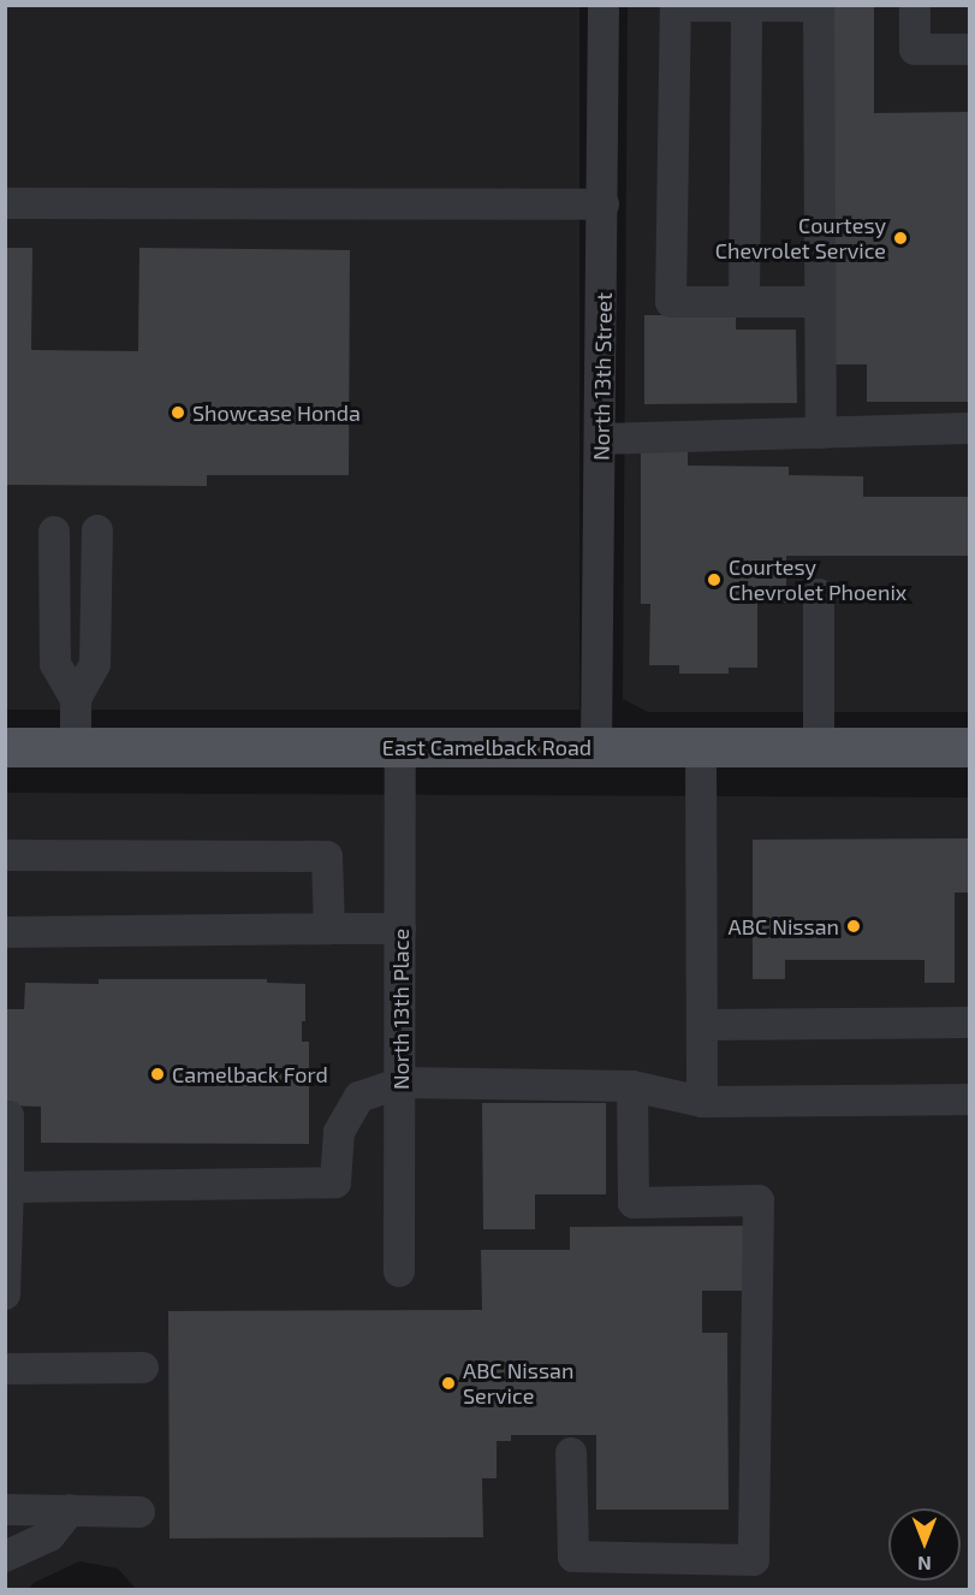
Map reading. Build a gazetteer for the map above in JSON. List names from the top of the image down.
{
  "streets": {
    "main road": ["East Camelback Road"],
    "street": ["North 13th Street", "North 13th Place"]
  },
  "crossings": [
    ["North 13th Street", "East Camelback Road"],
    ["East Camelback Road", "North 13th Place"]
  ],
  "places": [
    "Courtesy Chevrolet Service",
    "Showcase Honda",
    "Courtesy Chevrolet Phoenix",
    "ABC Nissan",
    "Camelback Ford",
    "ABC Nissan Service"
  ],
  "north": "bottom"
}
